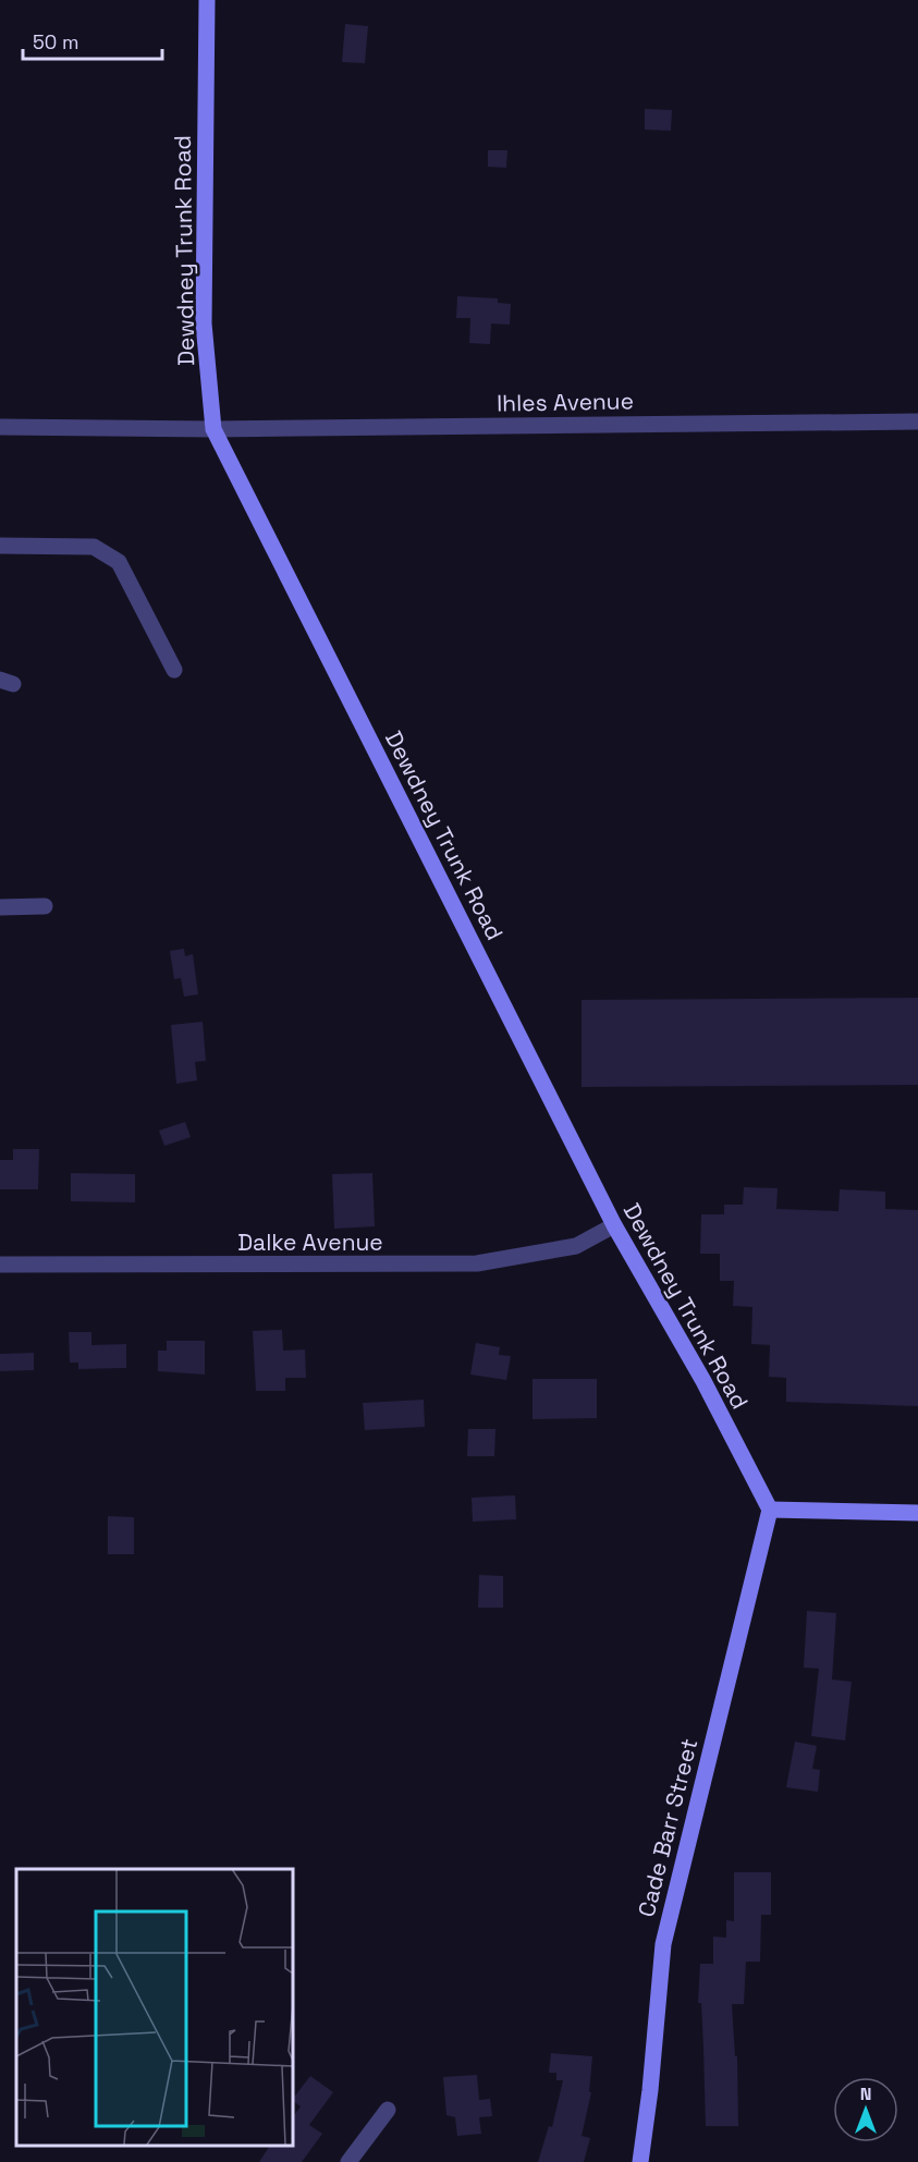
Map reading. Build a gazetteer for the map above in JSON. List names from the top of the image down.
{
  "streets": {
    "main road": ["Dewdney Trunk Road", "Cade Barr Street"],
    "street": ["Ihles Avenue", "Dalke Avenue"]
  },
  "crossings": [
    ["Dewdney Trunk Road", "Ihles Avenue"],
    ["Dewdney Trunk Road", "Dalke Avenue"],
    ["Dewdney Trunk Road", "Cade Barr Street"]
  ],
  "scale_bar": "50 m",
  "north": "top"
}
